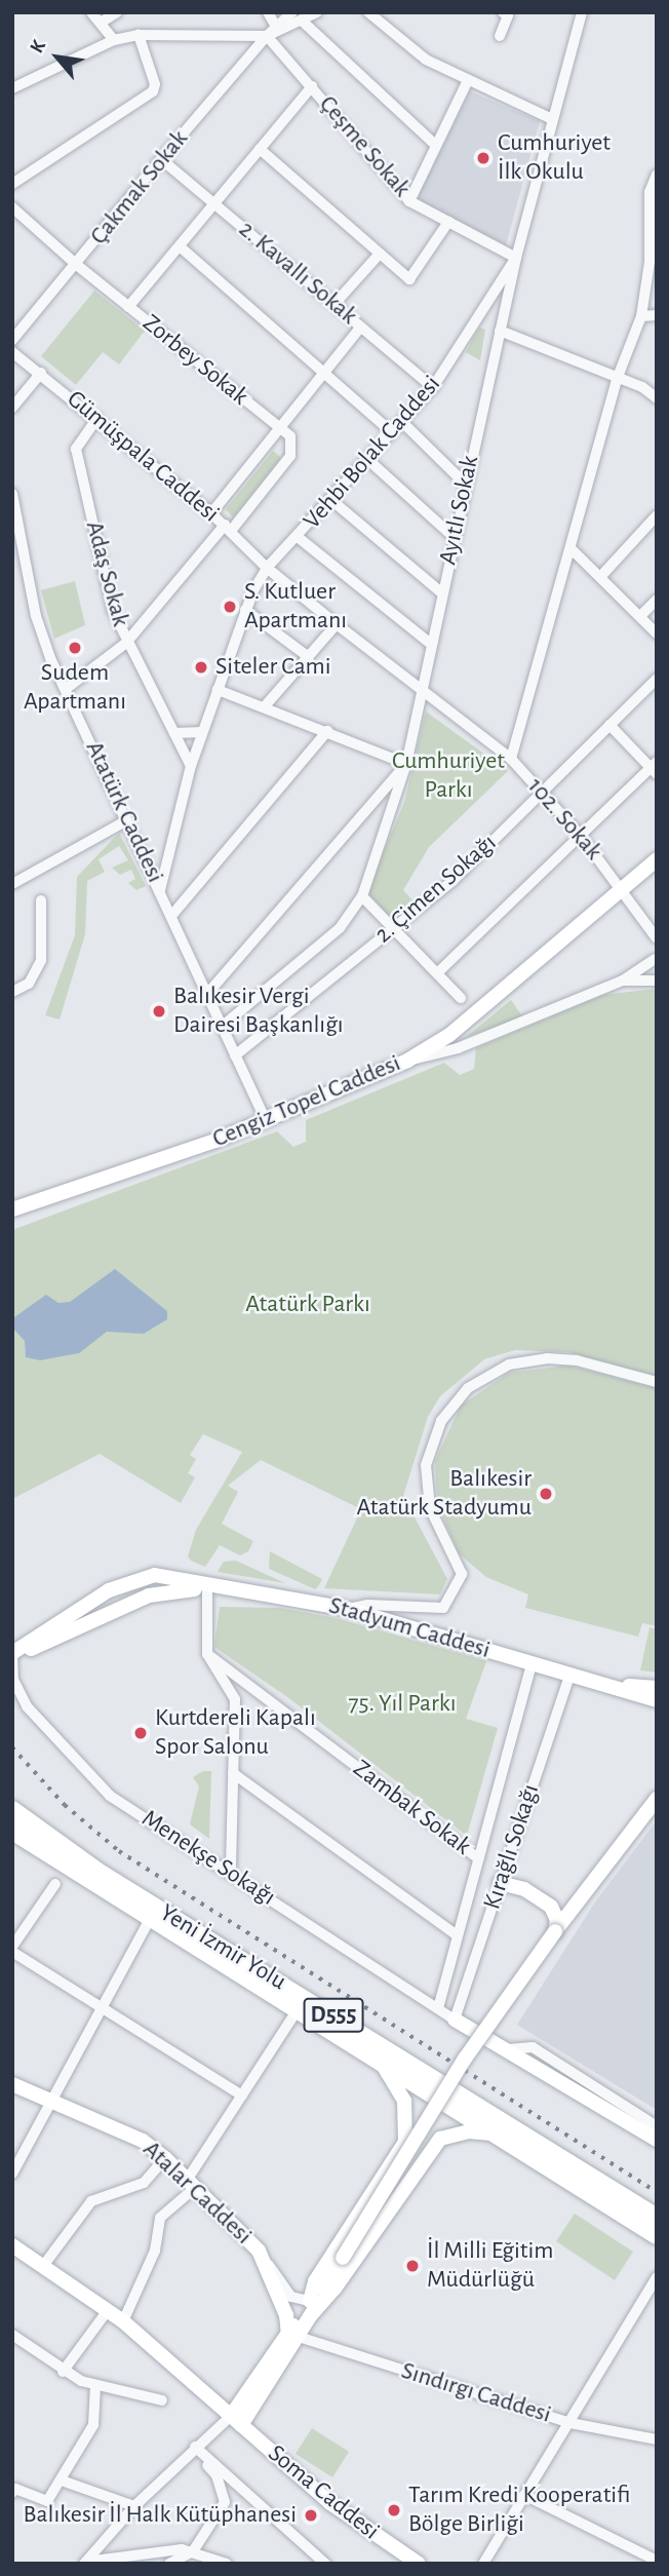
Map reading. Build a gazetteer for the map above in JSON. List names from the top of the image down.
{
  "streets": {
    "highway": ["Yeni İzmir Yolu", "D555"],
    "main road": [
      "Cengiz Topel Caddesi",
      "Stadyum Caddesi",
      "Atalar Caddesi",
      "Soma Caddesi"
    ],
    "street": [
      "Çeşme Sokak",
      "Çakmak Sokak",
      "2. Kavallı Sokak",
      "Zorbey Sokak",
      "Vehbi Bolak Caddesi",
      "Gümüşpala Caddesi",
      "Ayıtlı Sokak",
      "Adaş Sokak",
      "Atatürk Caddesi",
      "102. Sokak",
      "2. Çimen Sokağı",
      "Zambak Sokak",
      "Kırağlı Sokağı",
      "Menekşe Sokağı",
      "Sındırgı Caddesi"
    ]
  },
  "crossings": [
    ["Çeşme Sokak", "Çakmak Sokak"],
    ["Çeşme Sokak", "Vehbi Bolak Caddesi"],
    ["Çeşme Sokak", "Ayıtlı Sokak"],
    ["Çakmak Sokak", "2. Kavallı Sokak"],
    ["Çakmak Sokak", "Zorbey Sokak"],
    ["2. Kavallı Sokak", "Vehbi Bolak Caddesi"],
    ["Vehbi Bolak Caddesi", "Gümüşpala Caddesi"],
    ["Vehbi Bolak Caddesi", "Ayıtlı Sokak"],
    ["Vehbi Bolak Caddesi", "Adaş Sokak"],
    ["Vehbi Bolak Caddesi", "Atatürk Caddesi"],
    ["Gümüşpala Caddesi", "Adaş Sokak"],
    ["Gümüşpala Caddesi", "102. Sokak"],
    ["Ayıtlı Sokak", "Atatürk Caddesi"],
    ["Ayıtlı Sokak", "102. Sokak"],
    ["Atatürk Caddesi", "2. Çimen Sokağı"],
    ["Atatürk Caddesi", "Cengiz Topel Caddesi"],
    ["102. Sokak", "2. Çimen Sokağı"],
    ["102. Sokak", "Cengiz Topel Caddesi"],
    ["Stadyum Caddesi", "Kırağlı Sokağı"],
    ["Stadyum Caddesi", "Menekşe Sokağı"],
    ["Zambak Sokak", "Kırağlı Sokağı"],
    ["Kırağlı Sokağı", "Menekşe Sokağı"],
    ["Atalar Caddesi", "Sındırgı Caddesi"]
  ],
  "parks": ["Cumhuriyet Parkı", "Atatürk Parkı", "75. Yıl Parkı"],
  "places": [
    "Cumhuriyet İlk Okulu",
    "S. Kutluer Apartmanı",
    "Sudem Apartmanı",
    "Siteler Cami",
    "Balıkesir Vergi Dairesi Başkanlığı",
    "Balıkesir Atatürk Stadyumu",
    "Kurtdereli Kapalı Spor Salonu",
    "İl Milli Eğitim Müdürlüğü",
    "Tarım Kredi Kooperatifi Bölge Birliği",
    "Balıkesir İl Halk Kütüphanesi"
  ],
  "north": "top left"
}
